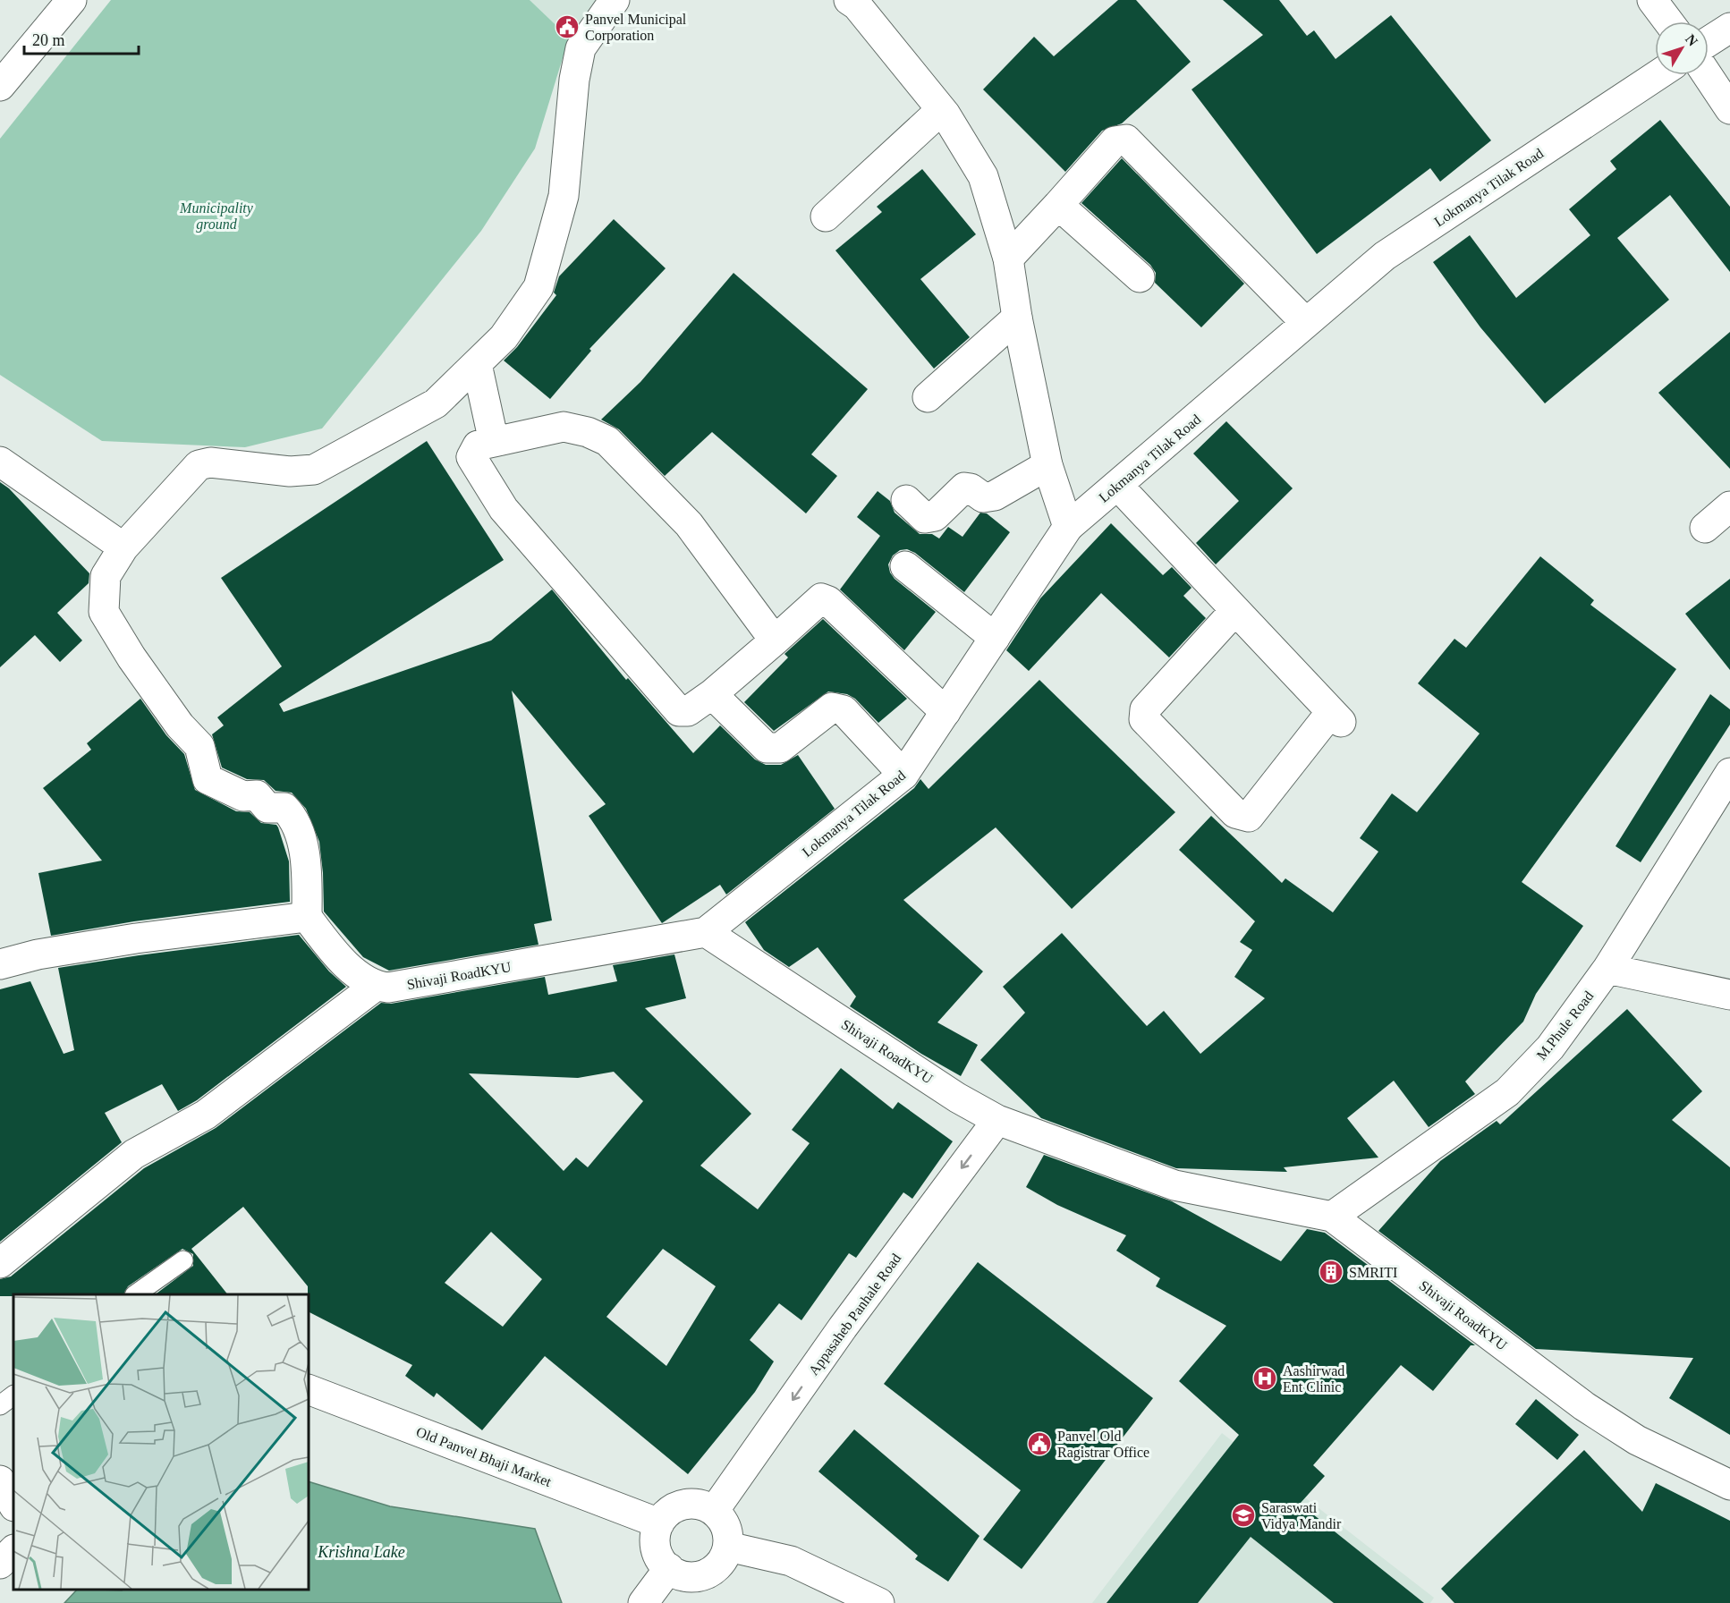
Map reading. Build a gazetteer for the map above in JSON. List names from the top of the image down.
{
  "streets": {
    "street": [
      "Lokmanya Tilak Road",
      "Shivaji RoadKYU",
      "M.Phule Road",
      "Appasaheb Panhale Road",
      "Old Panvel Bhaji Market"
    ]
  },
  "crossings": [
    ["Lokmanya Tilak Road", "Shivaji RoadKYU"],
    ["Shivaji RoadKYU", "M.Phule Road"],
    ["Shivaji RoadKYU", "Appasaheb Panhale Road"],
    ["Appasaheb Panhale Road", "Old Panvel Bhaji Market"]
  ],
  "one_way": ["Appasaheb Panhale Road"],
  "water": ["Krishna Lake"],
  "parks": ["Municipality ground"],
  "places": {
    "public building": ["Panvel Municipal Corporation", "Panvel Old Ragistrar Office"],
    "building": ["SMRITI"],
    "hospital": ["Aashirwad Ent Clinic"],
    "school or university": ["Saraswati Vidya Mandir"]
  },
  "scale_bar": "20 m",
  "north": "top right"
}
